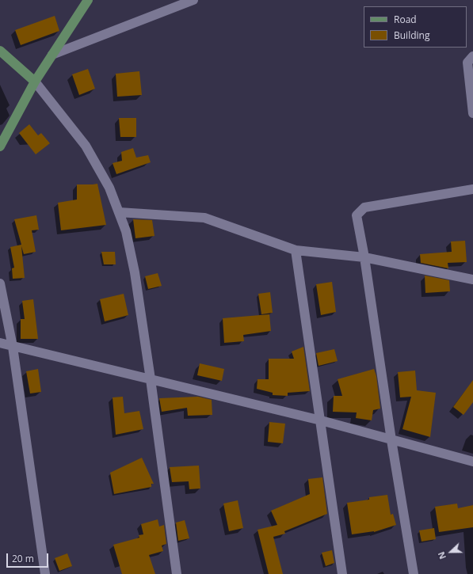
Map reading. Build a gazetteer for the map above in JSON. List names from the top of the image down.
{
  "legend": ["Road", "Building"],
  "scale_bar": "20 m",
  "north": "left"
}
